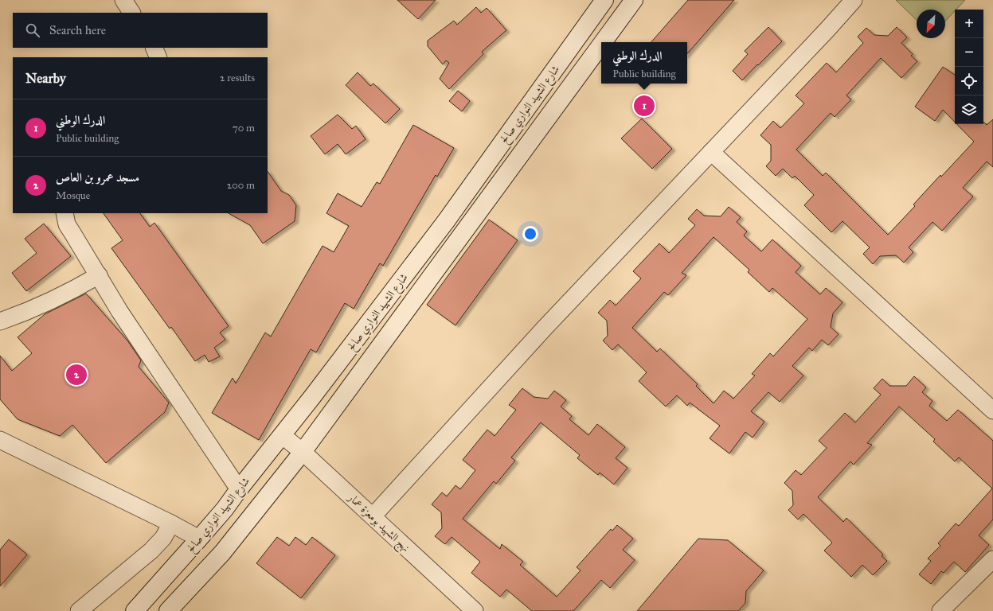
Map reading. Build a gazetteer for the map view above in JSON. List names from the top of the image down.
{
  "streets": {
    "street": ["شارع الشهيد النواري صالح", "نهج الشهيد بومعزة عمار"]
  },
  "crossings": [
    ["شارع الشهيد النواري صالح", "نهج الشهيد بومعزة عمار"]
  ],
  "north": "bottom left",
  "page": {
    "map_buttons": ["+", "−"],
    "search": "Search here",
    "popup": ["الدرك الوطني", "Public building"],
    "heading": ["Nearby", "2 results"],
    "pins": ["1", "2"],
    "list": [
      {
        "mark": "1",
        "name": "الدرك الوطني",
        "note": "Public building",
        "value": "70 m"
      },
      {
        "mark": "2",
        "name": "مسجد عمرو بن العاص",
        "note": "Mosque",
        "value": "200 m"
      }
    ]
  }
}
